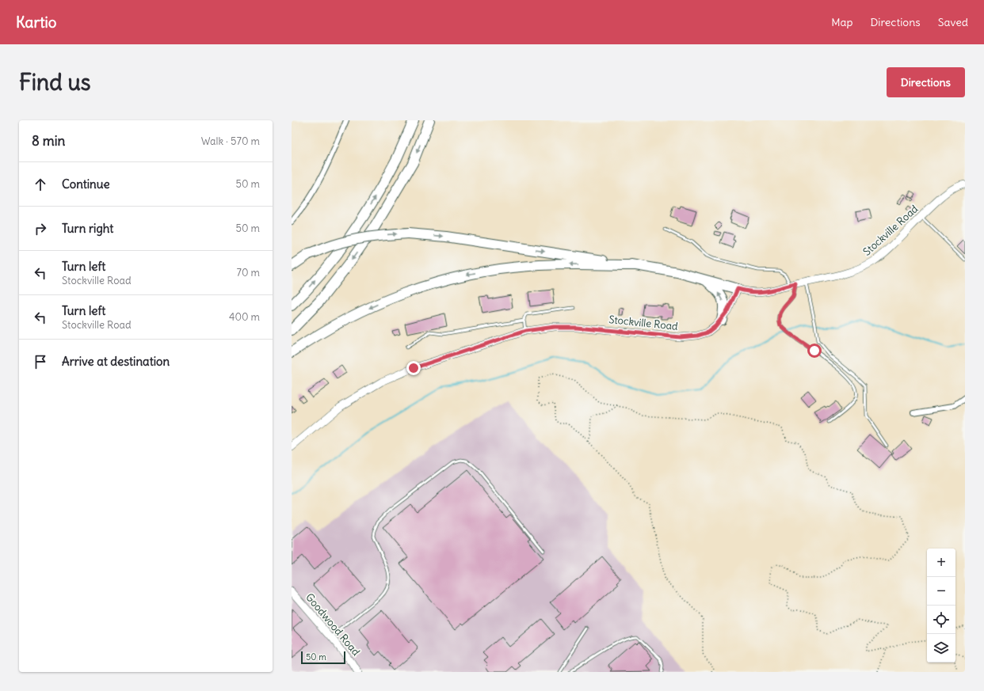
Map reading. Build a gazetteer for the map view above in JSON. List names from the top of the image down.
{
  "streets": {
    "street": ["Stockville Road", "Goodwood Road"]
  },
  "scale_bar": "50 m",
  "page": {
    "header": "Kartio",
    "nav": ["Map", "Directions", "Saved"],
    "buttons": "Directions",
    "title": "Find us",
    "heading": ["8 min", "Walk · 570 m"],
    "list": [
      ["Continue", "50 m"],
      ["Turn right", "50 m"],
      ["Turn left", "Stockville Road", "70 m"],
      ["Turn left", "Stockville Road", "400 m"],
      "Arrive at destination"
    ],
    "map_buttons": ["+", "−"],
    "scale": "50 m"
  }
}
